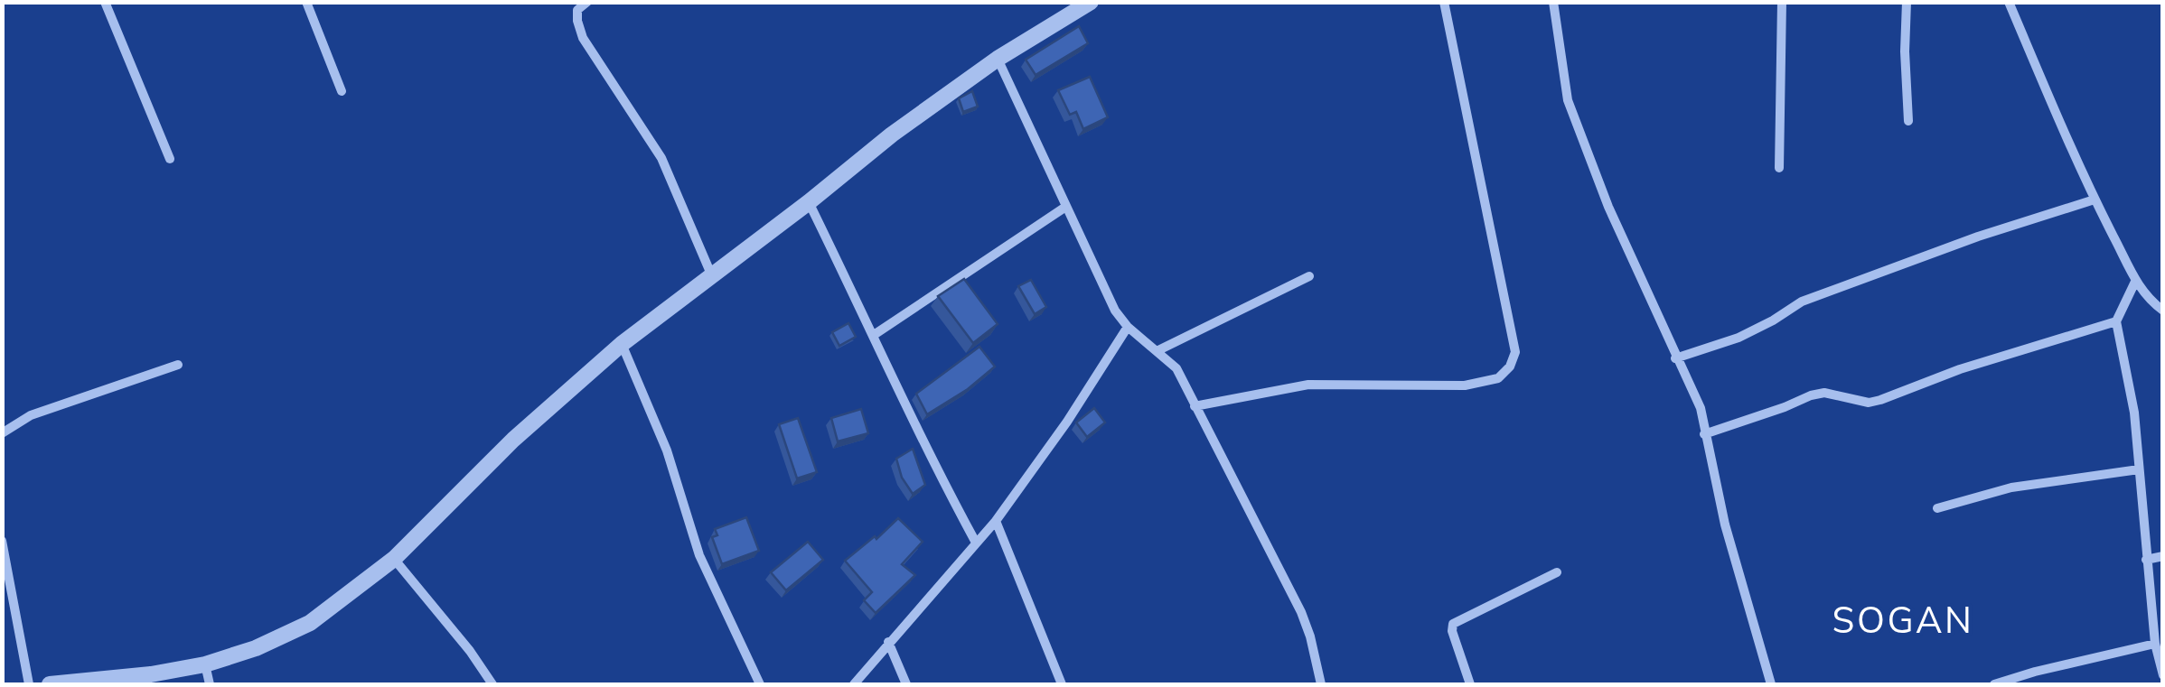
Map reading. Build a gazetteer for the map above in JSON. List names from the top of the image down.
{
  "districts": ["SOGAN"]
}
